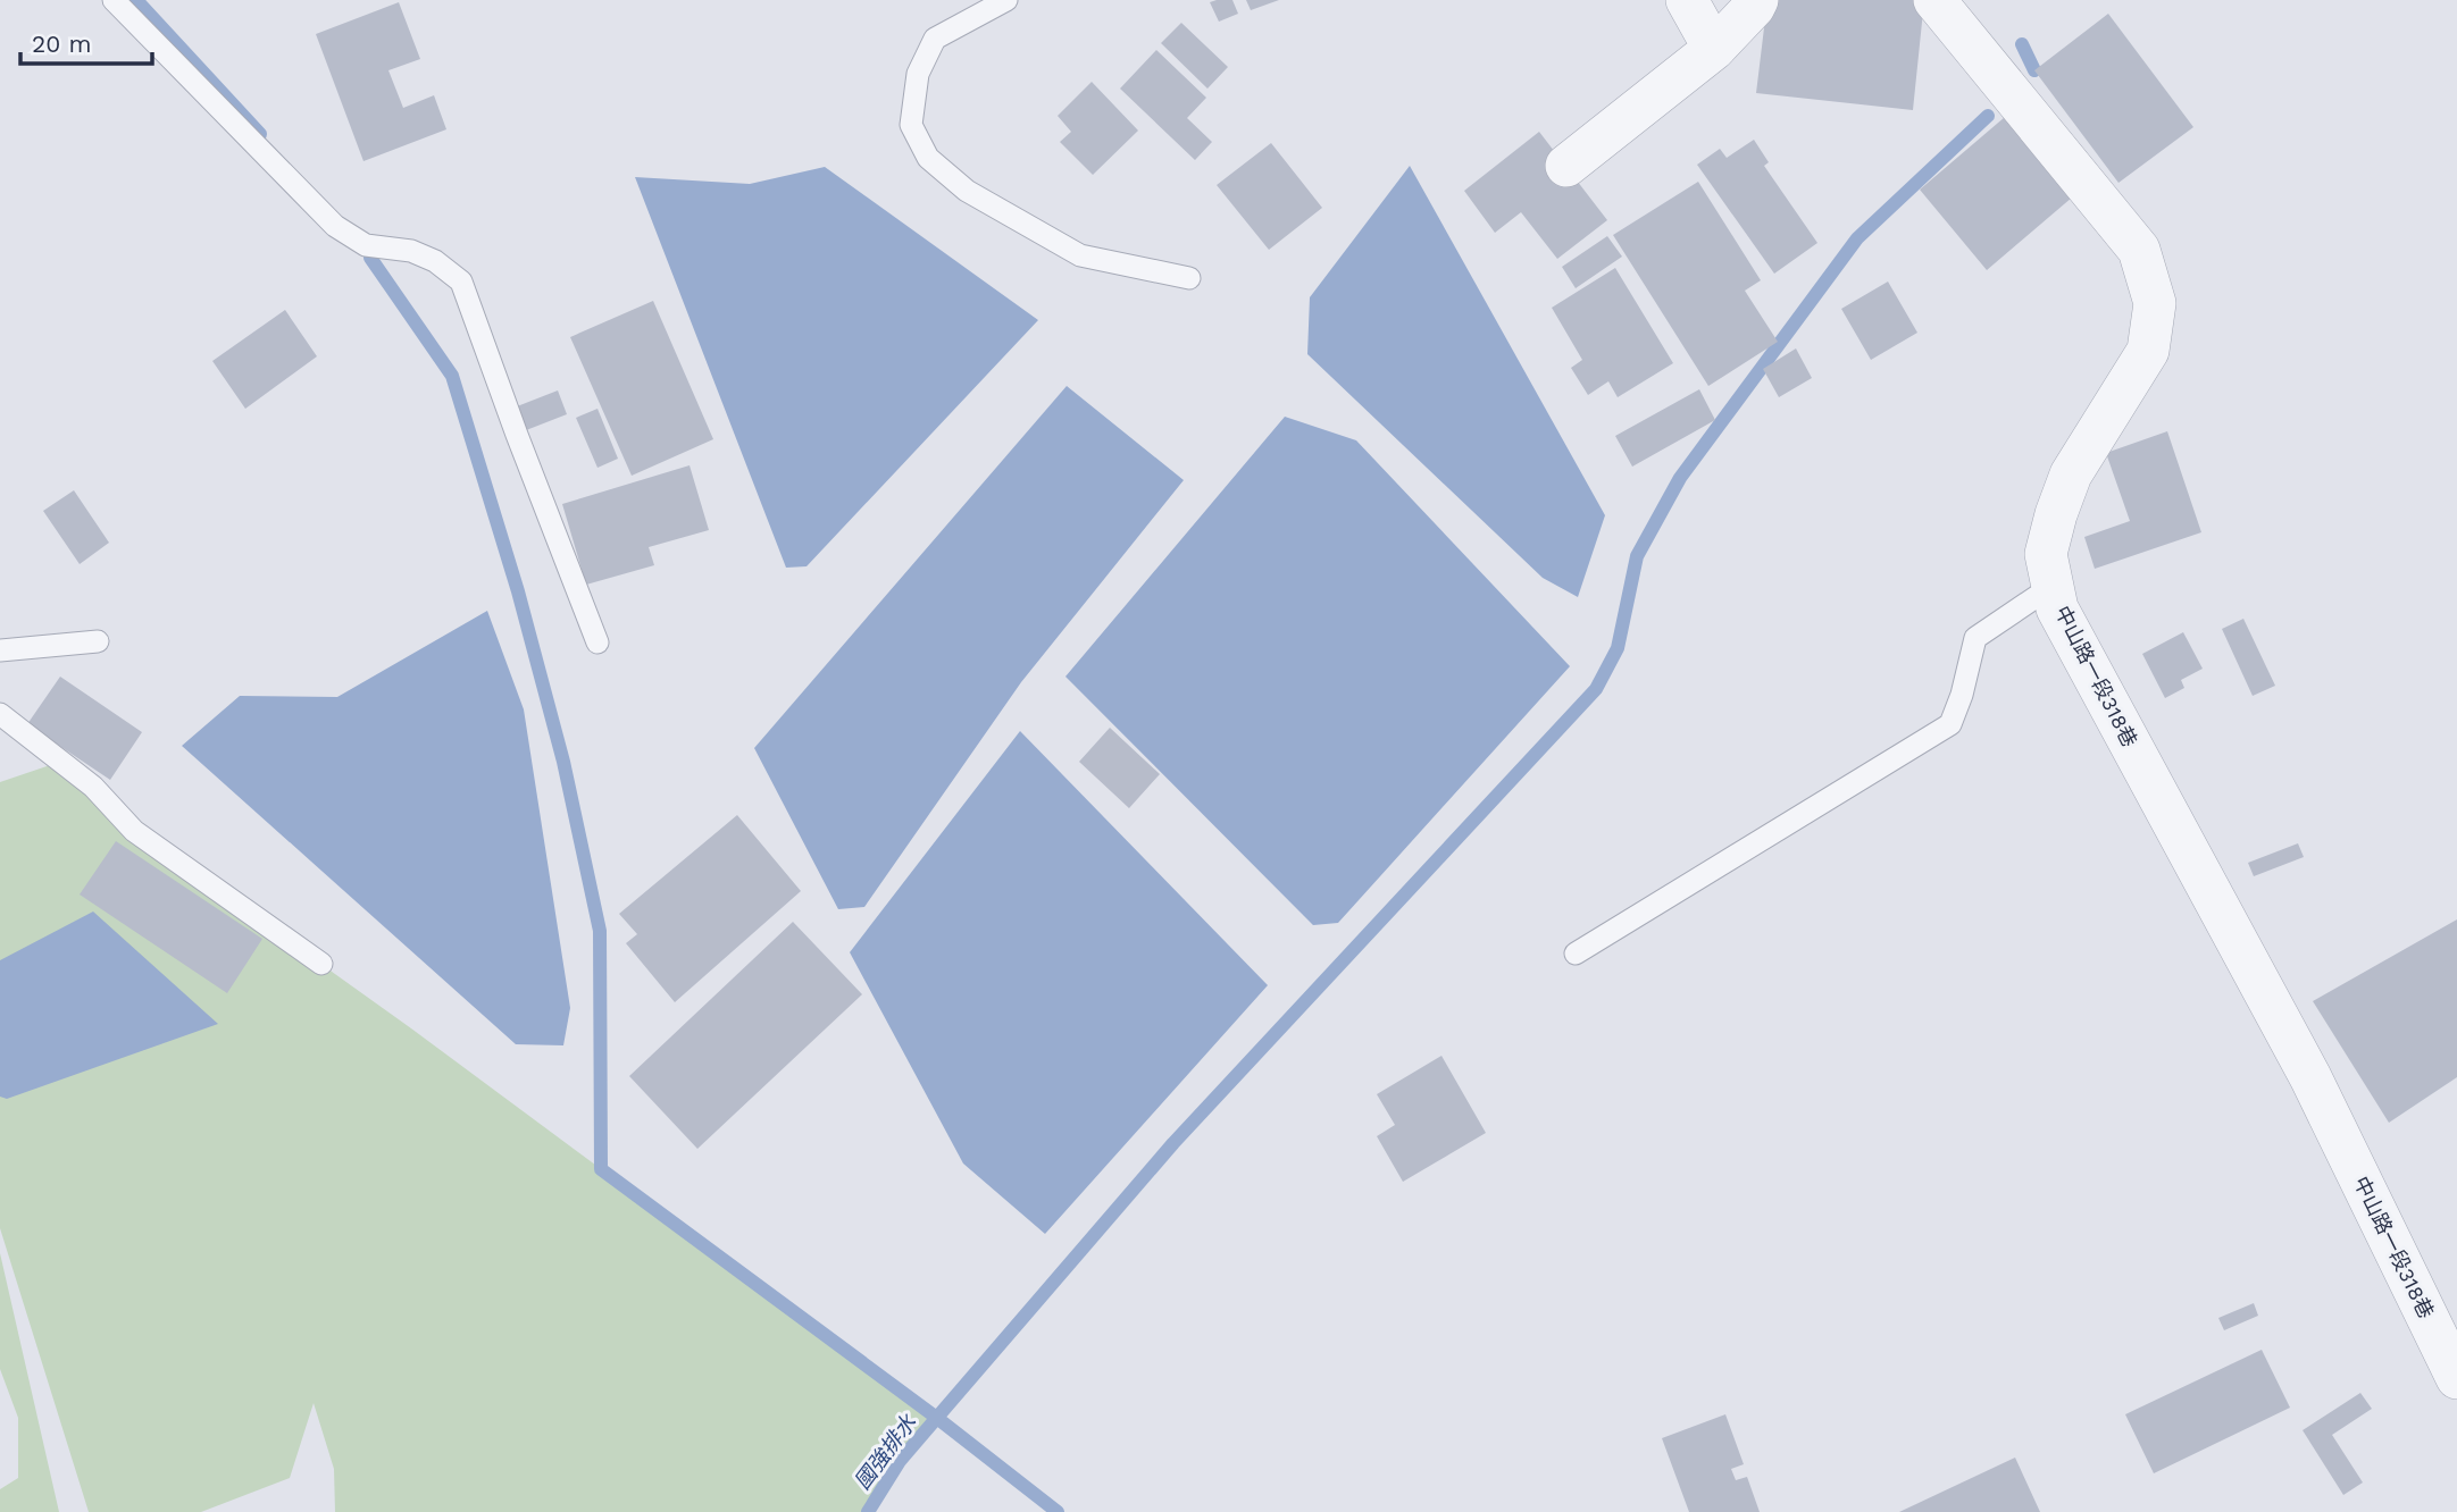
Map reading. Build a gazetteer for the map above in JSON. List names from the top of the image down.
{
  "streets": {
    "street": ["中山路一段318巷"]
  },
  "water": ["國強排水"],
  "scale_bar": "20 m"
}
